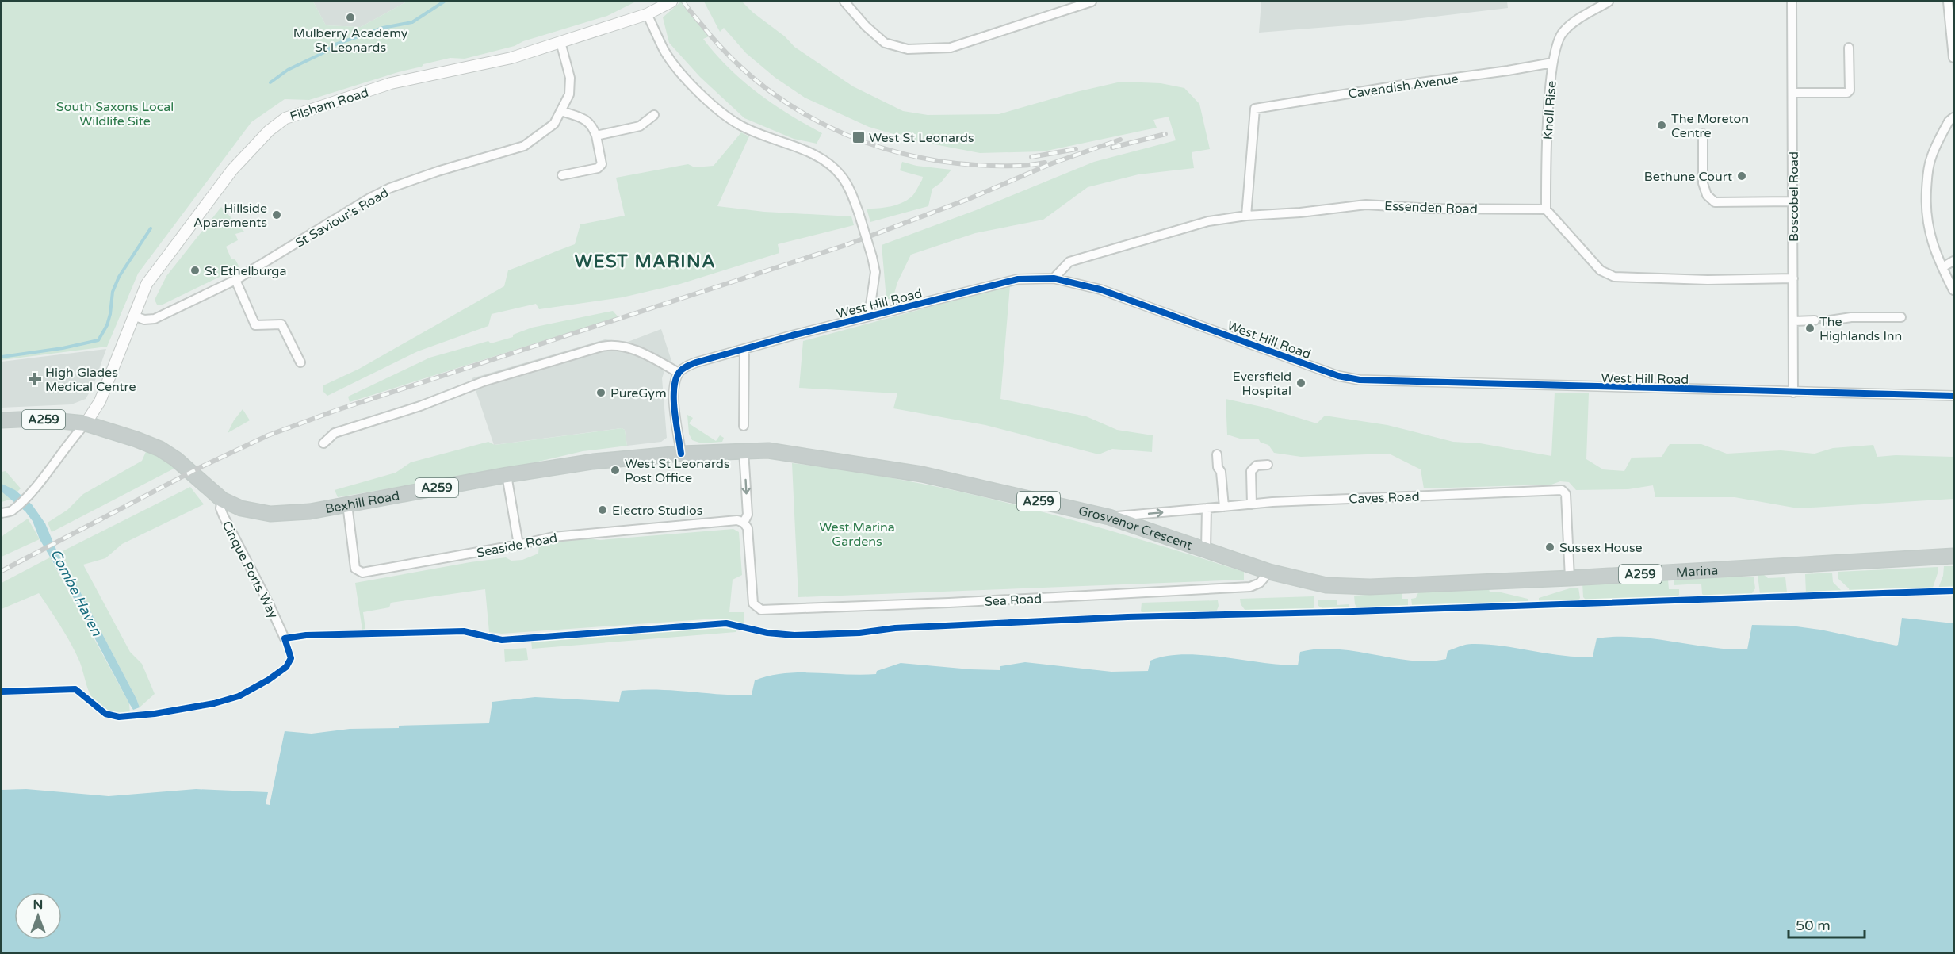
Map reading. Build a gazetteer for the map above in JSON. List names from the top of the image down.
{
  "streets": {
    "highway": [
      "A259",
      "Bexhill Road",
      "Grosvenor Crescent",
      "Marina"
    ],
    "street": [
      "Cavendish Avenue",
      "Filsham Road",
      "Knoll Rise",
      "Boscobel Road",
      "Essenden Road",
      "St Saviour's Road",
      "West Hill Road",
      "Caves Road",
      "Seaside Road",
      "Cinque Ports Way",
      "Sea Road"
    ]
  },
  "crossings": [
    ["Cavendish Avenue", "Knoll Rise"],
    ["Cavendish Avenue", "Essenden Road"],
    ["Filsham Road", "St Saviour's Road"],
    ["Filsham Road", "Bexhill Road"],
    ["Knoll Rise", "Essenden Road"],
    ["Boscobel Road", "West Hill Road"],
    ["Essenden Road", "West Hill Road"],
    ["Caves Road", "Grosvenor Crescent"],
    ["Caves Road", "Marina"],
    ["Bexhill Road", "Grosvenor Crescent"],
    ["Bexhill Road", "Seaside Road"],
    ["Bexhill Road", "Cinque Ports Way"],
    ["Grosvenor Crescent", "Marina"],
    ["Grosvenor Crescent", "Sea Road"],
    ["Seaside Road", "Sea Road"]
  ],
  "districts": ["WEST MARINA"],
  "water": ["Combe Haven"],
  "parks": ["South Saxons Local Wildlife Site", "West Marina Gardens"],
  "places": {
    "other": [
      "Mulberry Academy St Leonards",
      "The Moreton Centre",
      "Bethune Court",
      "Hillside Aparements",
      "St Ethelburga",
      "The Highlands Inn",
      "Eversfield Hospital",
      "PureGym",
      "West St Leonards Post Office",
      "Electro Studios",
      "Sussex House"
    ],
    "transit": ["West St Leonards"],
    "health": ["High Glades Medical Centre"]
  },
  "scale_bar": "50 m",
  "north": "top"
}
